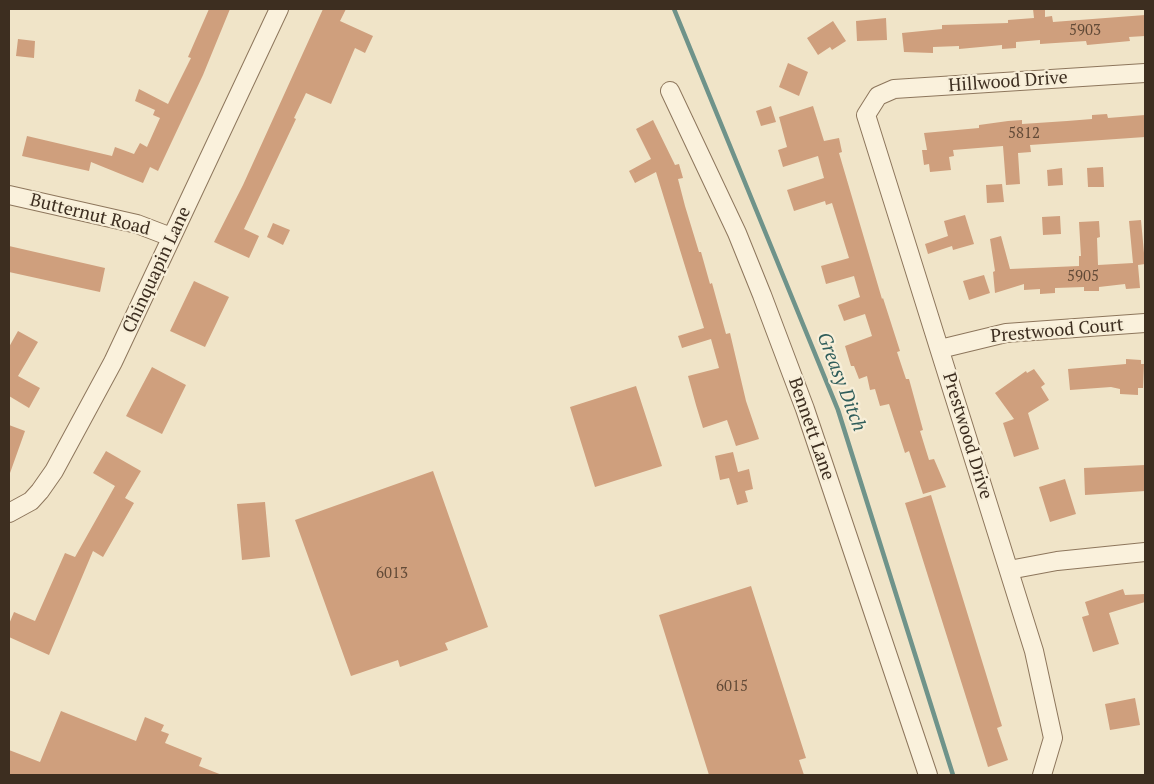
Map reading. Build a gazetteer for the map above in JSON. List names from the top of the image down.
{
  "streets": {
    "street": [
      "Hillwood Drive",
      "Butternut Road",
      "Chinquapin Lane",
      "Prestwood Court",
      "Bennett Lane",
      "Prestwood Drive"
    ]
  },
  "crossings": [
    ["Hillwood Drive", "Prestwood Drive"],
    ["Butternut Road", "Chinquapin Lane"],
    ["Prestwood Court", "Prestwood Drive"]
  ],
  "water": ["Greasy Ditch"],
  "house_numbers": [
    "5903",
    "5812",
    "5905",
    "6013",
    "6015"
  ]
}
